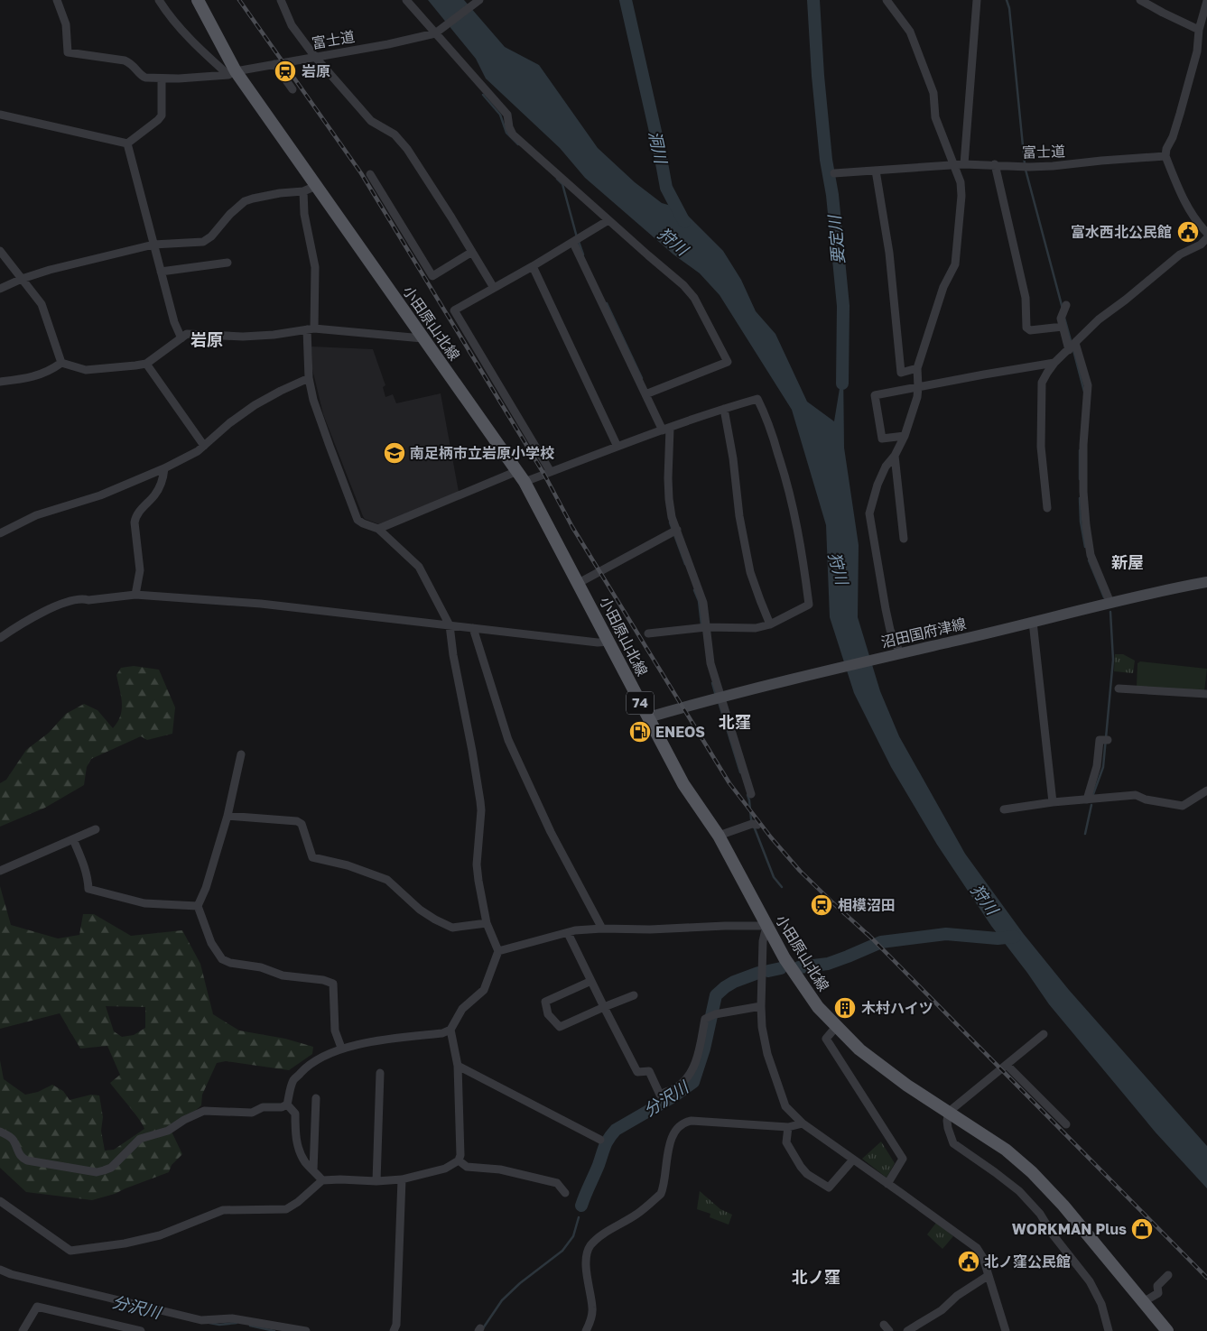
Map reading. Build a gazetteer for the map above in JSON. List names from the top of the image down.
{
  "streets": {
    "main road": ["小田原山北線", "沼田国府津線", "74"],
    "street": ["富士道"]
  },
  "crossings": [
    ["富士道", "小田原山北線"],
    ["小田原山北線", "沼田国府津線"]
  ],
  "districts": [
    "岩原",
    "新屋",
    "北窪",
    "北ノ窪"
  ],
  "water": [
    "洞川",
    "要定川",
    "狩川",
    "分沢川"
  ],
  "places": {
    "station": ["岩原", "相模沼田"],
    "public building": ["富水西北公民館", "北ノ窪公民館"],
    "school or university": ["南足柄市立岩原小学校"],
    "fuel station": ["ENEOS"],
    "building": ["木村ハイツ"],
    "shop": ["WORKMAN Plus"]
  }
}
